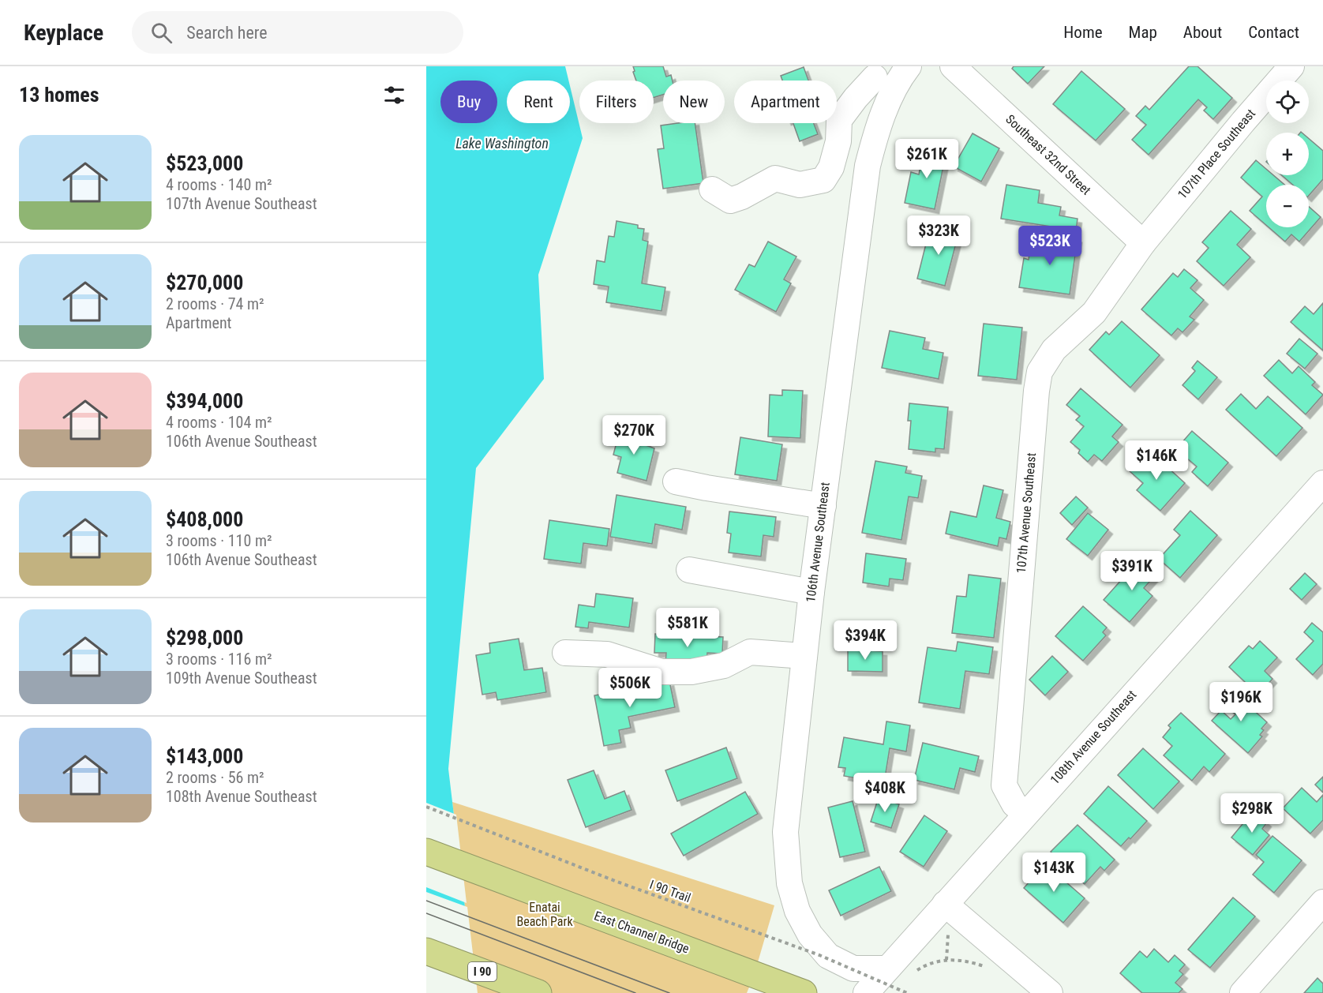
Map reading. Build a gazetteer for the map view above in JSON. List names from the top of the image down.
{
  "streets": {
    "highway": ["East Channel Bridge", "I 90"],
    "street": [
      "107th Place Southeast",
      "Southeast 32nd Street",
      "107th Avenue Southeast",
      "106th Avenue Southeast",
      "108th Avenue Southeast"
    ],
    "path": ["I 90 Trail"]
  },
  "crossings": [
    ["107th Place Southeast", "Southeast 32nd Street"],
    ["107th Place Southeast", "107th Avenue Southeast"],
    ["Southeast 32nd Street", "107th Avenue Southeast"],
    ["107th Avenue Southeast", "108th Avenue Southeast"],
    ["106th Avenue Southeast", "108th Avenue Southeast"]
  ],
  "water": ["Lake Washington"],
  "parks": ["Enatai Beach Park"],
  "page": {
    "header": "Keyplace",
    "search": "Search here",
    "nav": [
      "Home",
      "Map",
      "About",
      "Contact"
    ],
    "heading": "13 homes",
    "map_buttons": ["+", "−"],
    "chip": [
      "Buy",
      "Rent",
      "Filters",
      "New",
      "Apartment"
    ],
    "list": [
      {
        "name": "$523,000",
        "note": "4 rooms · 140 m² · 107th Avenue Southeast"
      },
      {
        "name": "$270,000",
        "note": "2 rooms · 74 m² · Apartment"
      },
      {
        "name": "$394,000",
        "note": "4 rooms · 104 m² · 106th Avenue Southeast"
      },
      {
        "name": "$408,000",
        "note": "3 rooms · 110 m² · 106th Avenue Southeast"
      },
      {
        "name": "$298,000",
        "note": "3 rooms · 116 m² · 109th Avenue Southeast"
      },
      {
        "name": "$143,000",
        "note": "2 rooms · 56 m² · 108th Avenue Southeast"
      }
    ],
    "price": [
      "$261K",
      "$323K",
      "$523K",
      "$270K",
      "$146K",
      "$391K",
      "$581K",
      "$394K",
      "$506K",
      "$196K",
      "$408K",
      "$298K",
      "$143K"
    ]
  }
}
